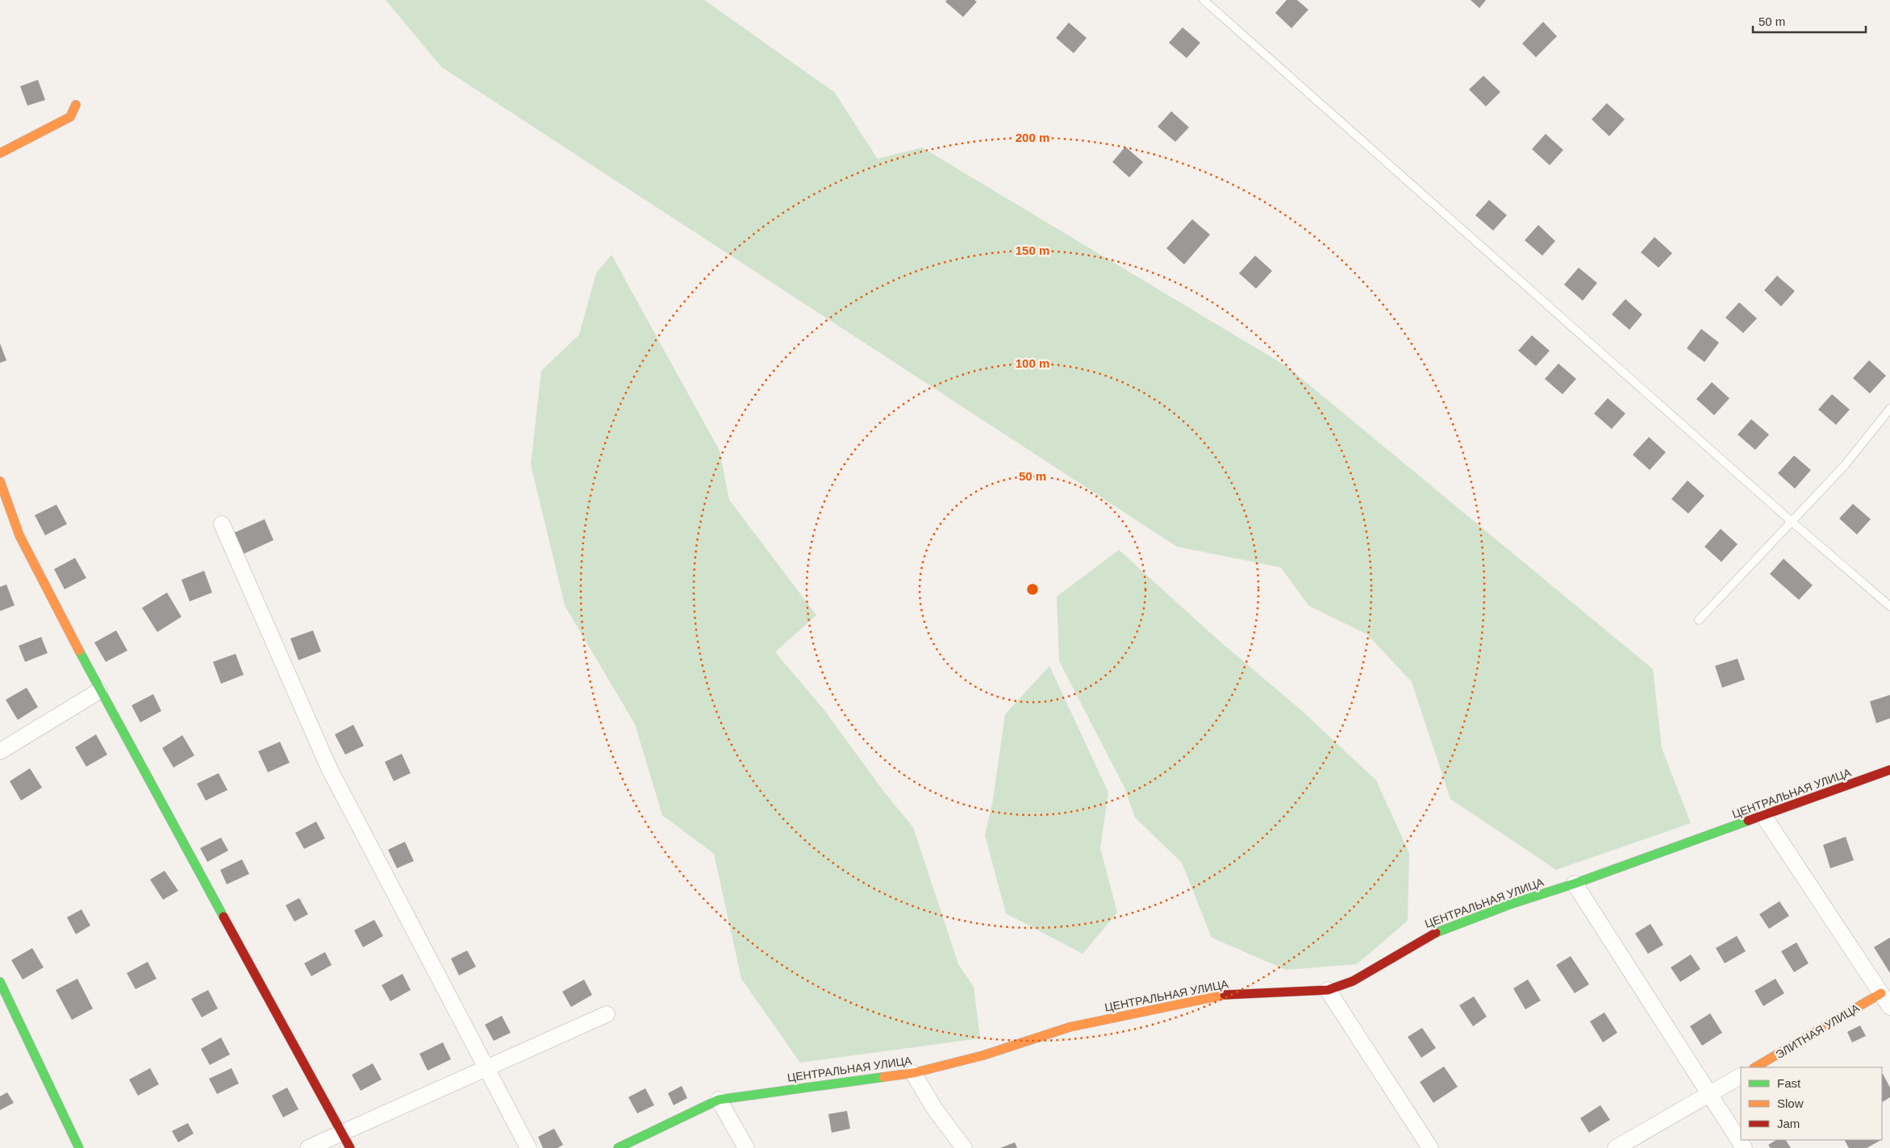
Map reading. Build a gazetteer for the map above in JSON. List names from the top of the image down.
{
  "streets": {
    "street": ["ЦЕНТРАЛЬНАЯ УЛИЦА", "ЭЛИТНАЯ УЛИЦА"]
  },
  "legend": ["Fast", "Slow", "Jam"],
  "scale_bar": "50 m",
  "rings": [
    "200 m",
    "150 m",
    "100 m",
    "50 m"
  ]
}
